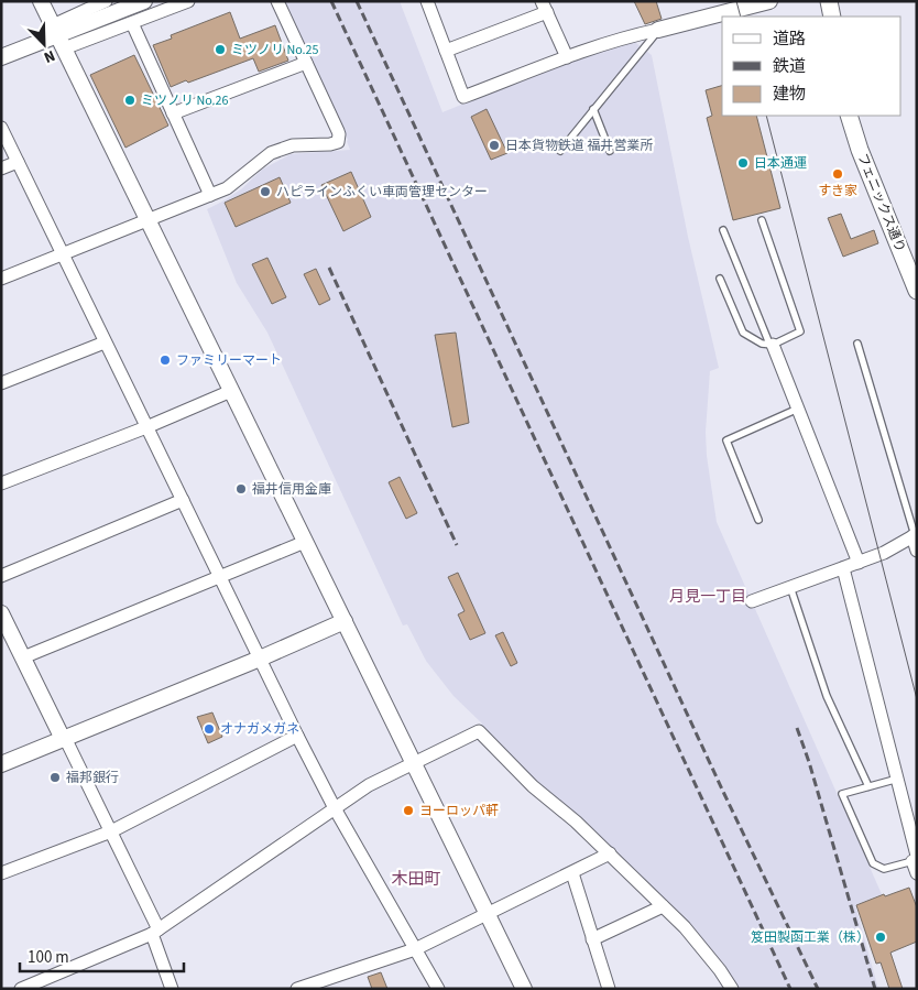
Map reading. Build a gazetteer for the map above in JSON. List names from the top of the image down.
{
  "streets": {
    "main road": ["フェニックス通り"]
  },
  "districts": ["月見一丁目", "木田町"],
  "places": [
    "ミツノリ No.25",
    "ミツノリ No.26",
    "日本貨物鉄道 福井営業所",
    "日本通運",
    "すき家",
    "ハピラインふくい車両管理センター",
    "ファミリーマート",
    "福井信用金庫",
    "オナガメガネ",
    "福邦銀行",
    "ヨーロッパ軒",
    "笈田製函工業（株）"
  ],
  "legend": ["道路", "鉄道", "建物"],
  "scale_bar": "100 m",
  "north": "bottom right"
}
